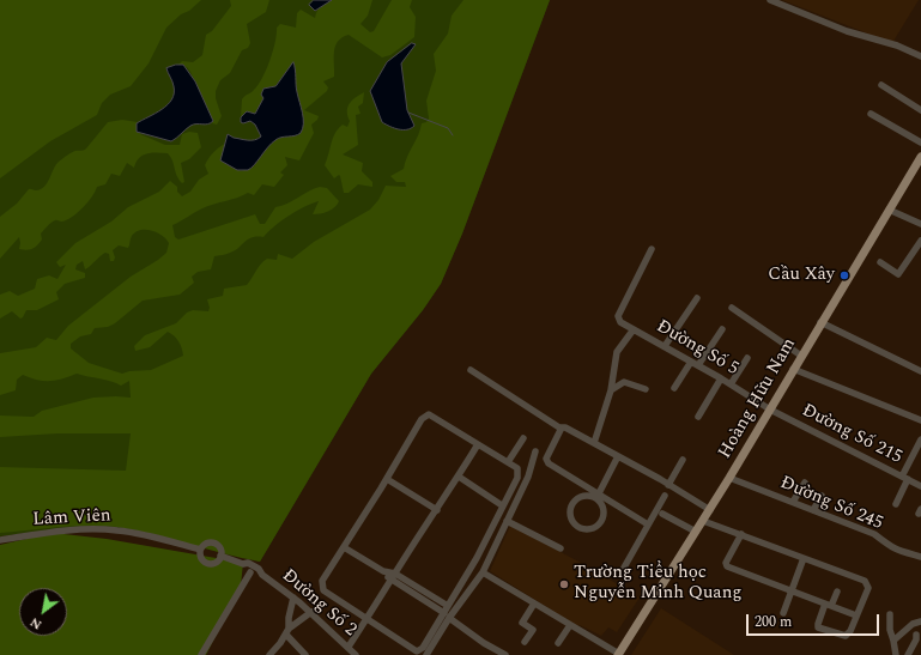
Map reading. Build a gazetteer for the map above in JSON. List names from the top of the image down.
{
  "streets": {
    "main road": ["Hoàng Hữu Nam"],
    "street": [
      "Đường Số 5",
      "Đường Số 215",
      "Đường Số 245",
      "Lâm Viên",
      "Đường Số 2"
    ]
  },
  "crossings": [
    ["Đường Số 5", "Hoàng Hữu Nam"],
    ["Đường Số 5", "Đường Số 215"],
    ["Hoàng Hữu Nam", "Đường Số 215"],
    ["Hoàng Hữu Nam", "Đường Số 245"],
    ["Lâm Viên", "Đường Số 2"]
  ],
  "places": ["Cầu Xây", "Trường Tiểu học Nguyễn Minh Quang"],
  "scale_bar": "200 m",
  "north": "bottom left"
}
